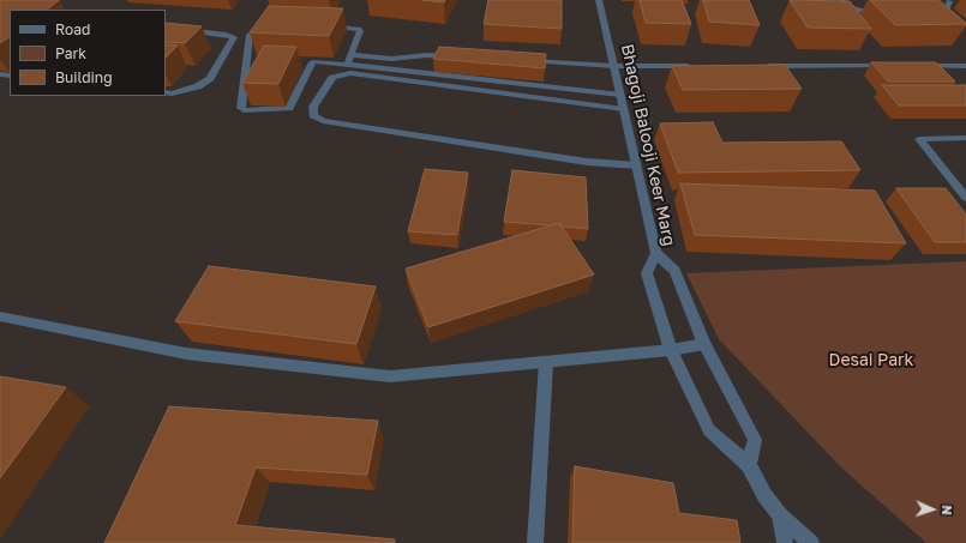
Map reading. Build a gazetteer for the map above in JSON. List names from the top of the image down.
{
  "streets": {
    "street": ["Bhagoji Balooji Keer Marg"]
  },
  "parks": ["Desai Park"],
  "legend": ["Road", "Park", "Building"],
  "north": "right"
}
